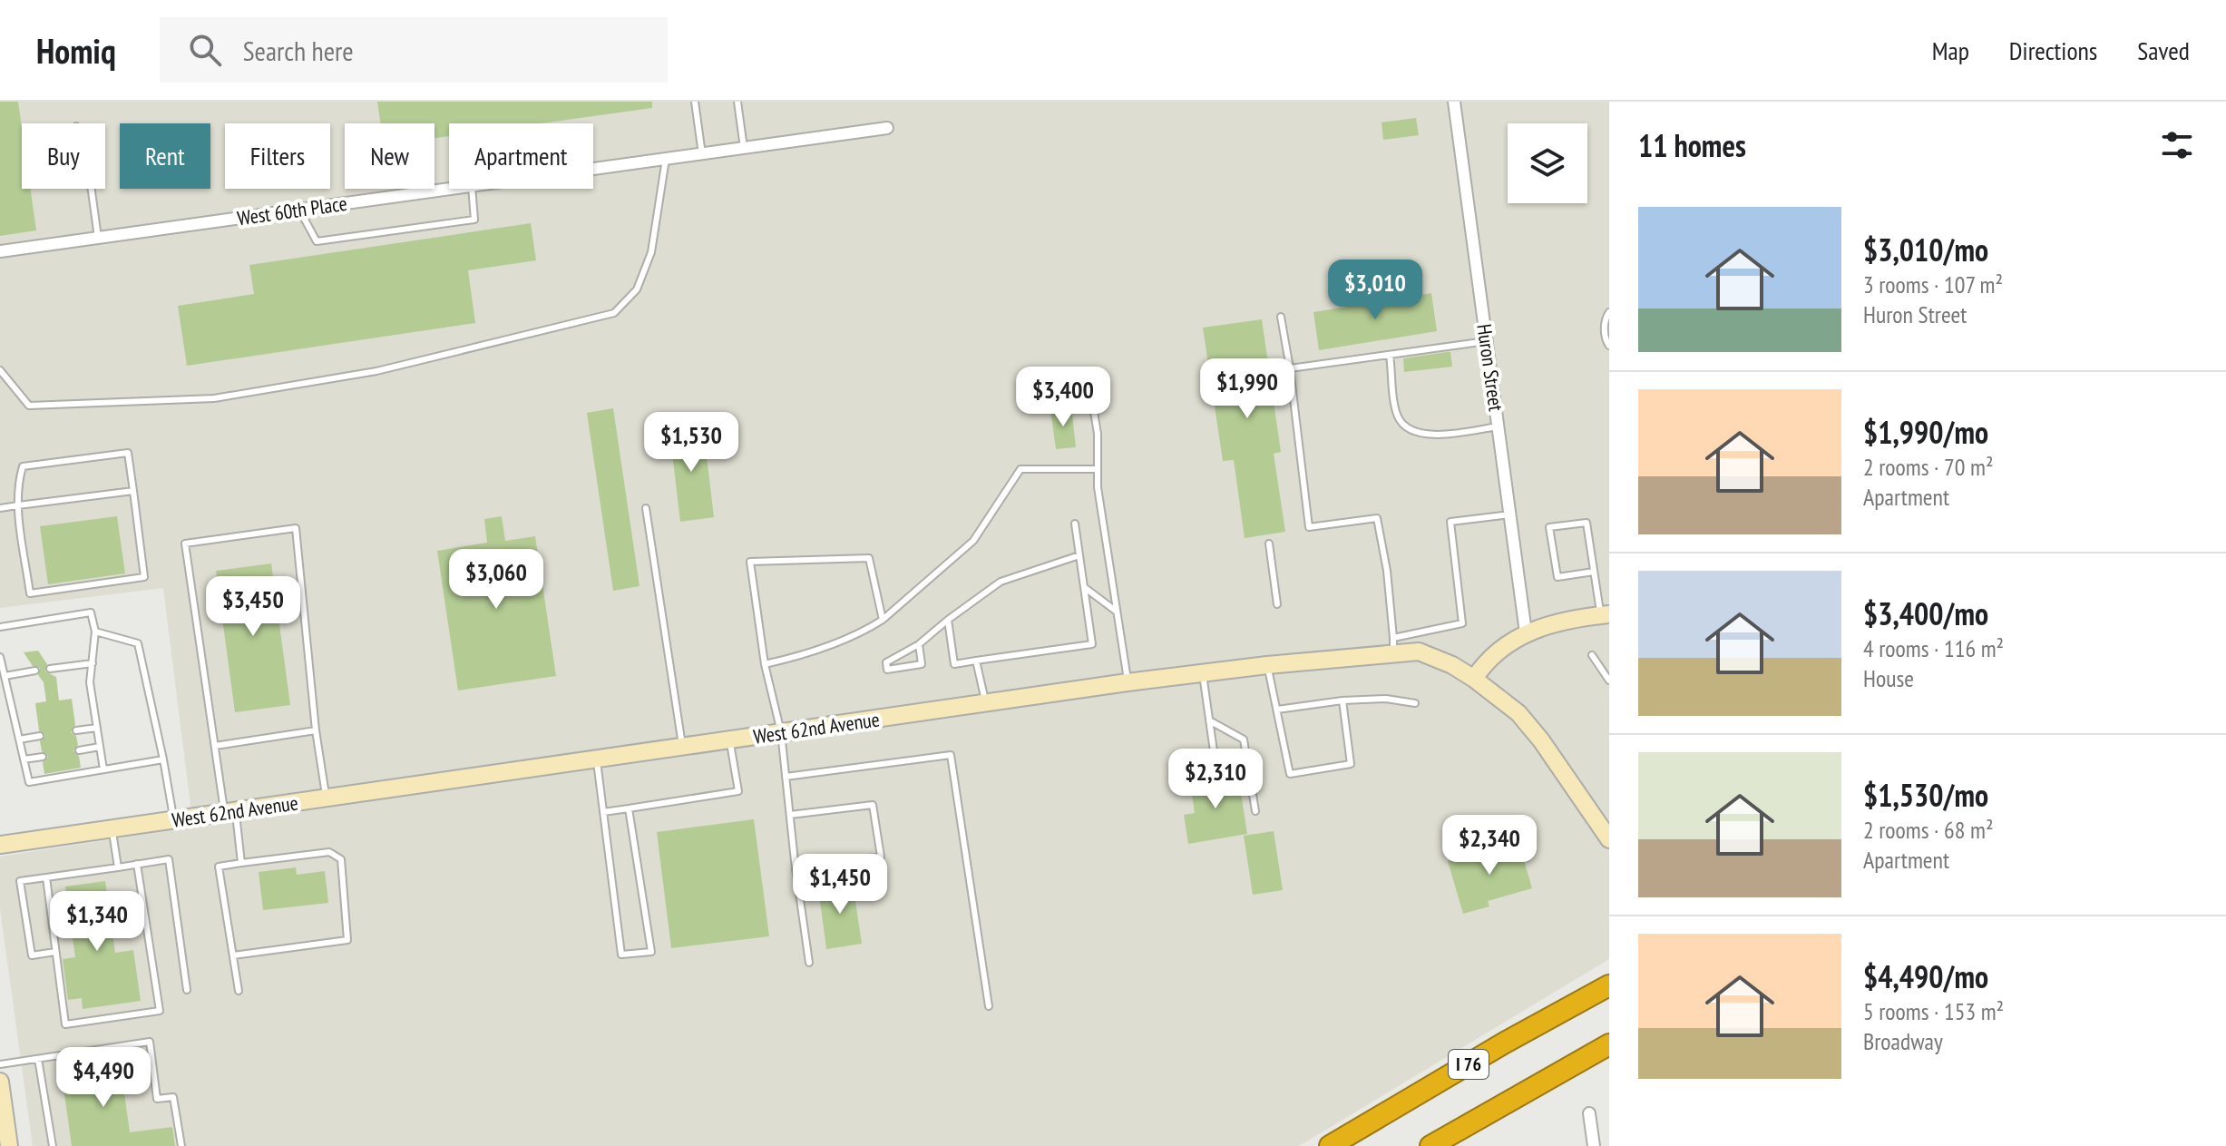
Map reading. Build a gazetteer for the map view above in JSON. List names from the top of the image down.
{
  "streets": {
    "highway": ["I 76"],
    "street": ["West 60th Place", "Huron Street", "West 62nd Avenue"]
  },
  "page": {
    "header": "Homiq",
    "search": "Search here",
    "nav": ["Map", "Directions", "Saved"],
    "heading": "11 homes",
    "chip": [
      "Buy",
      "Rent",
      "Filters",
      "New",
      "Apartment"
    ],
    "list": [
      {
        "name": "$3,010/mo",
        "note": "3 rooms · 107 m² · Huron Street"
      },
      {
        "name": "$1,990/mo",
        "note": "2 rooms · 70 m² · Apartment"
      },
      {
        "name": "$3,400/mo",
        "note": "4 rooms · 116 m² · House"
      },
      {
        "name": "$1,530/mo",
        "note": "2 rooms · 68 m² · Apartment"
      },
      {
        "name": "$4,490/mo",
        "note": "5 rooms · 153 m² · Broadway"
      }
    ],
    "price": [
      "$3,010",
      "$1,990",
      "$3,400",
      "$1,530",
      "$3,060",
      "$3,450",
      "$2,310",
      "$2,340",
      "$1,450",
      "$1,340",
      "$4,490"
    ]
  }
}
